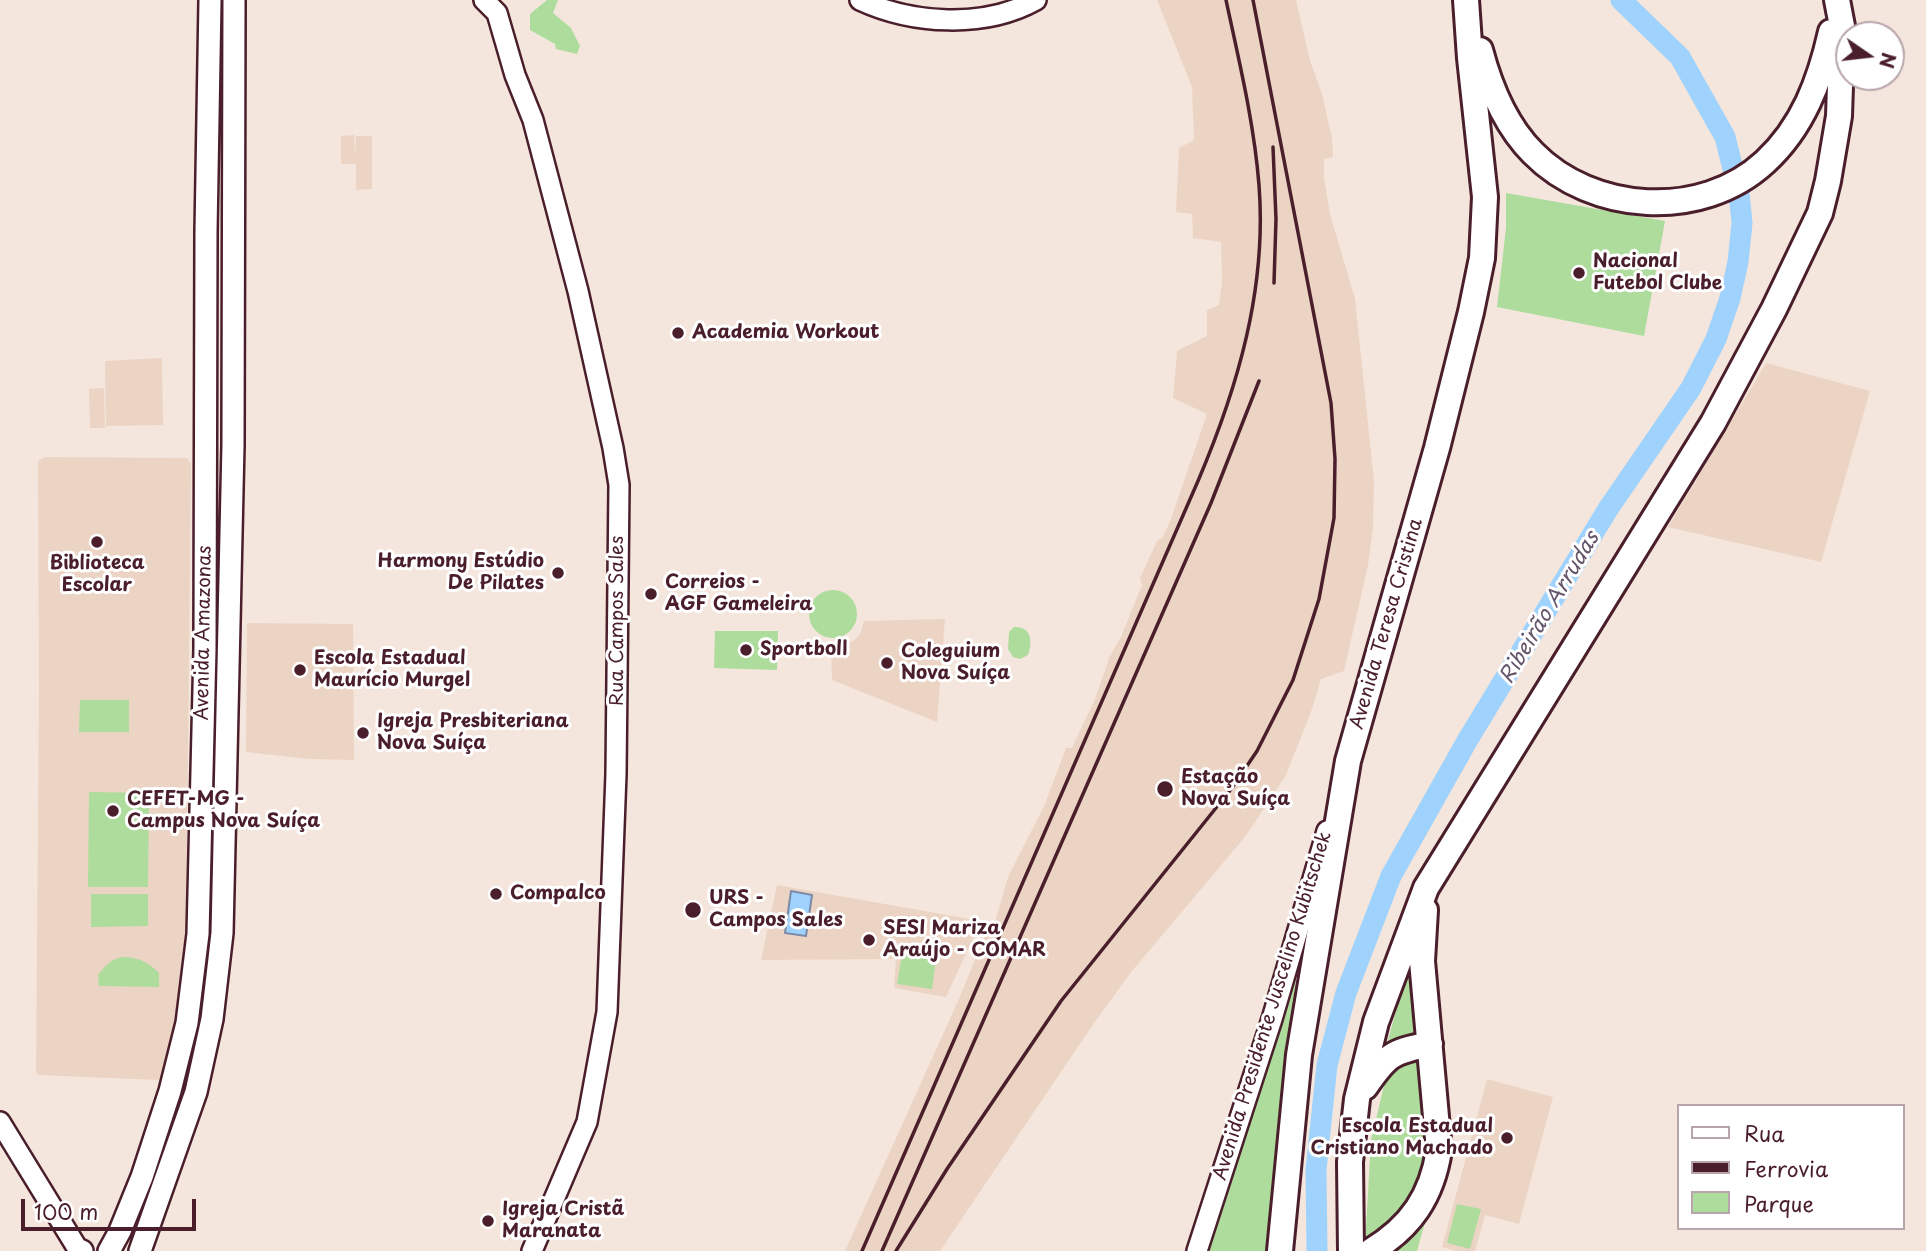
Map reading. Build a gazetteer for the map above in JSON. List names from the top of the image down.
{
  "streets": {
    "highway": ["Avenida Teresa Cristina"],
    "main road": ["Avenida Amazonas"],
    "street": ["Rua Campos Sales", "Avenida Presidente Juscelino Kubitschek"]
  },
  "crossings": [
    ["Avenida Teresa Cristina", "Avenida Presidente Juscelino Kubitschek"]
  ],
  "water": ["Ribeirão Arrudas"],
  "places": [
    "Nacional Futebol Clube",
    "Academia Workout",
    "Biblioteca Escolar",
    "Harmony Estúdio De Pilates",
    "Correios - AGF Gameleira",
    "Sportboll",
    "Coleguium Nova Suíça",
    "Escola Estadual Maurício Murgel",
    "Igreja Presbiteriana Nova Suíça",
    "Estação Nova Suíça",
    "CEFET-MG - Campus Nova Suíça",
    "Compalco",
    "URS - Campos Sales",
    "SESI Mariza Araújo - COMAR",
    "Escola Estadual Cristiano Machado",
    "Igreja Cristã Maranata"
  ],
  "legend": ["Rua", "Ferrovia", "Parque"],
  "scale_bar": "100 m",
  "north": "right"
}
